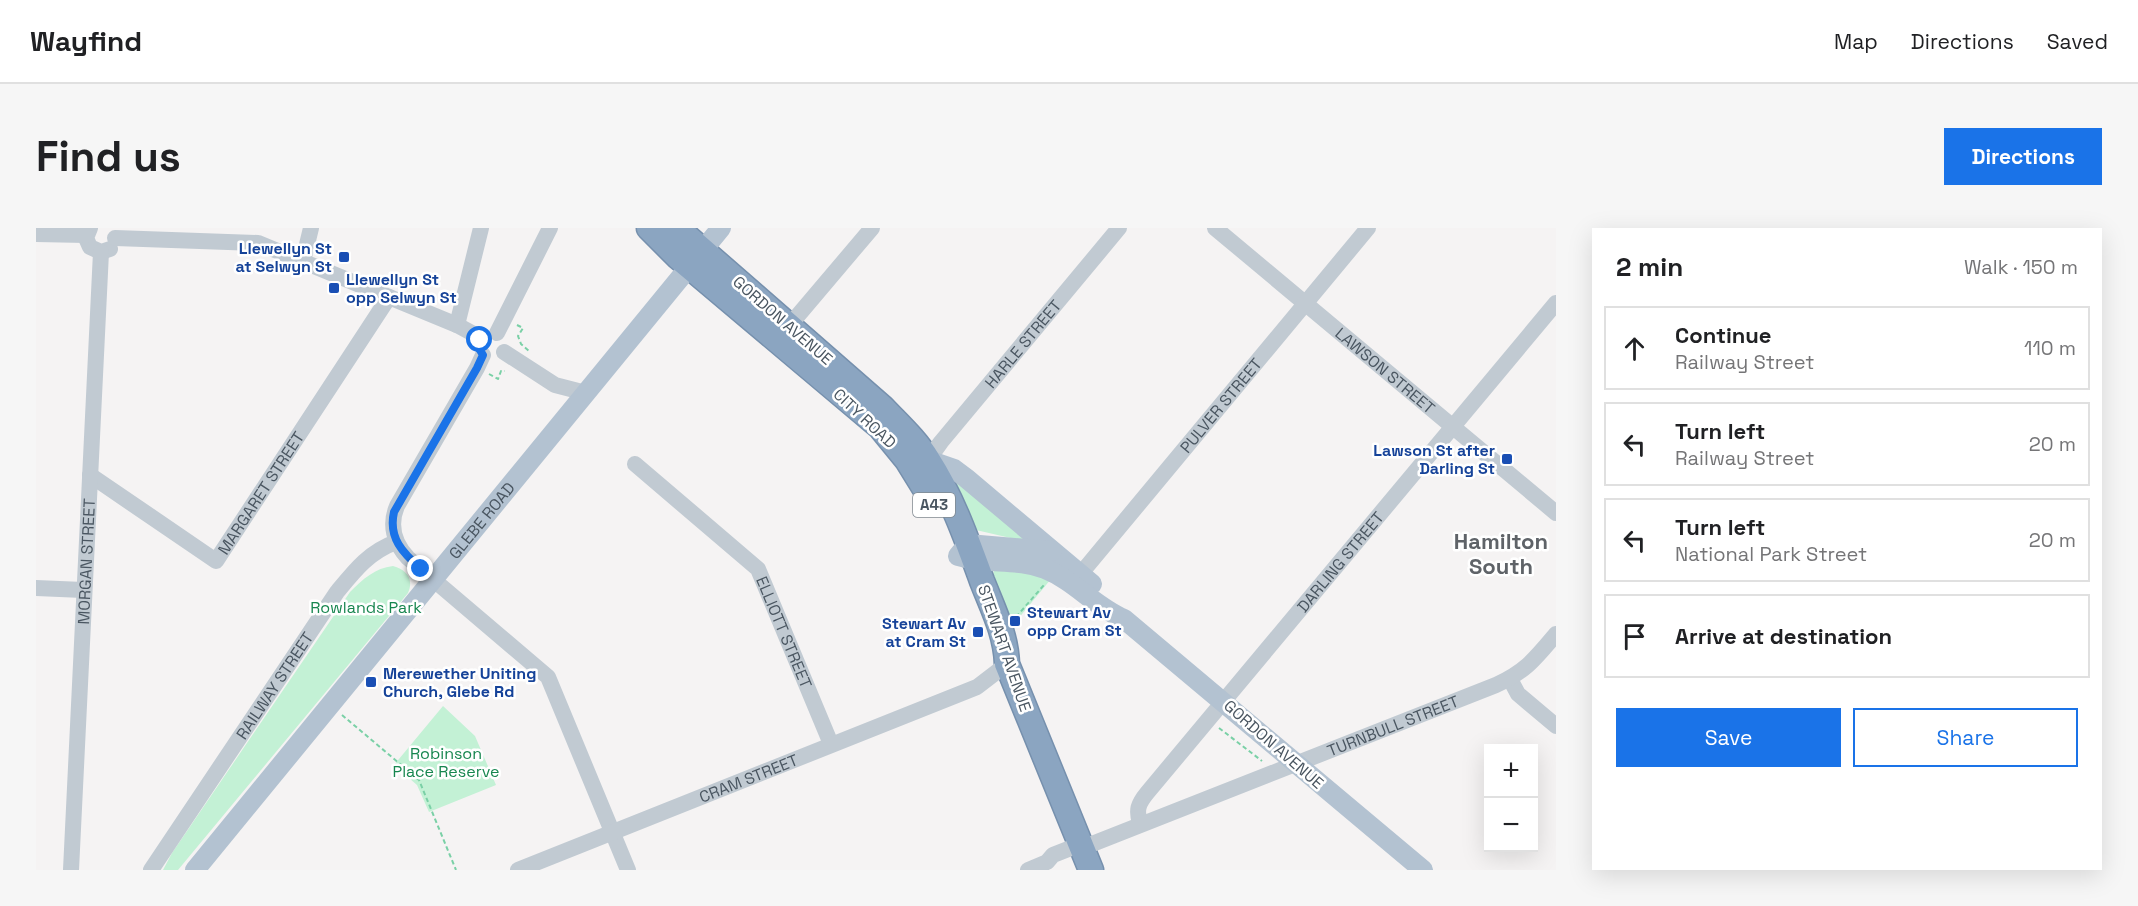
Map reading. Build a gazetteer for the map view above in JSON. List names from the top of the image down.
{
  "streets": {
    "highway": [
      "GORDON AVENUE",
      "CITY ROAD",
      "A43",
      "STEWART AVENUE"
    ],
    "main road": ["GLEBE ROAD"],
    "street": [
      "HARLE STREET",
      "LAWSON STREET",
      "PULVER STREET",
      "MARGARET STREET",
      "MORGAN STREET",
      "DARLING STREET",
      "ELLIOTT STREET",
      "RAILWAY STREET",
      "TURNBULL STREET",
      "CRAM STREET"
    ]
  },
  "crossings": [
    ["GORDON AVENUE", "HARLE STREET"],
    ["GORDON AVENUE", "PULVER STREET"],
    ["GORDON AVENUE", "CITY ROAD"],
    ["GORDON AVENUE", "GLEBE ROAD"],
    ["GORDON AVENUE", "DARLING STREET"],
    ["GORDON AVENUE", "STEWART AVENUE"],
    ["GORDON AVENUE", "TURNBULL STREET"],
    ["HARLE STREET", "STEWART AVENUE"],
    ["LAWSON STREET", "PULVER STREET"],
    ["LAWSON STREET", "DARLING STREET"],
    ["CITY ROAD", "GLEBE ROAD"],
    ["CITY ROAD", "STEWART AVENUE"],
    ["MARGARET STREET", "MORGAN STREET"],
    ["DARLING STREET", "TURNBULL STREET"],
    ["ELLIOTT STREET", "CRAM STREET"],
    ["STEWART AVENUE", "TURNBULL STREET"],
    ["STEWART AVENUE", "CRAM STREET"]
  ],
  "districts": ["Hamilton South"],
  "parks": ["Rowlands Park", "Robinson Place Reserve"],
  "places": {
    "transit": [
      "Llewellyn St at Selwyn St",
      "Llewellyn St opp Selwyn St",
      "Lawson St after Darling St",
      "Stewart Av opp Cram St",
      "Stewart Av at Cram St",
      "Merewether Uniting Church, Glebe Rd"
    ]
  },
  "page": {
    "header": "Wayfind",
    "nav": ["Map", "Directions", "Saved"],
    "buttons": [
      "Directions",
      ["Save", "Share"]
    ],
    "title": "Find us",
    "heading": ["2 min", "Walk · 150 m"],
    "list": [
      ["Continue", "Railway Street", "110 m"],
      ["Turn left", "Railway Street", "20 m"],
      ["Turn left", "National Park Street", "20 m"],
      "Arrive at destination"
    ],
    "map_buttons": ["+", "−"]
  }
}
